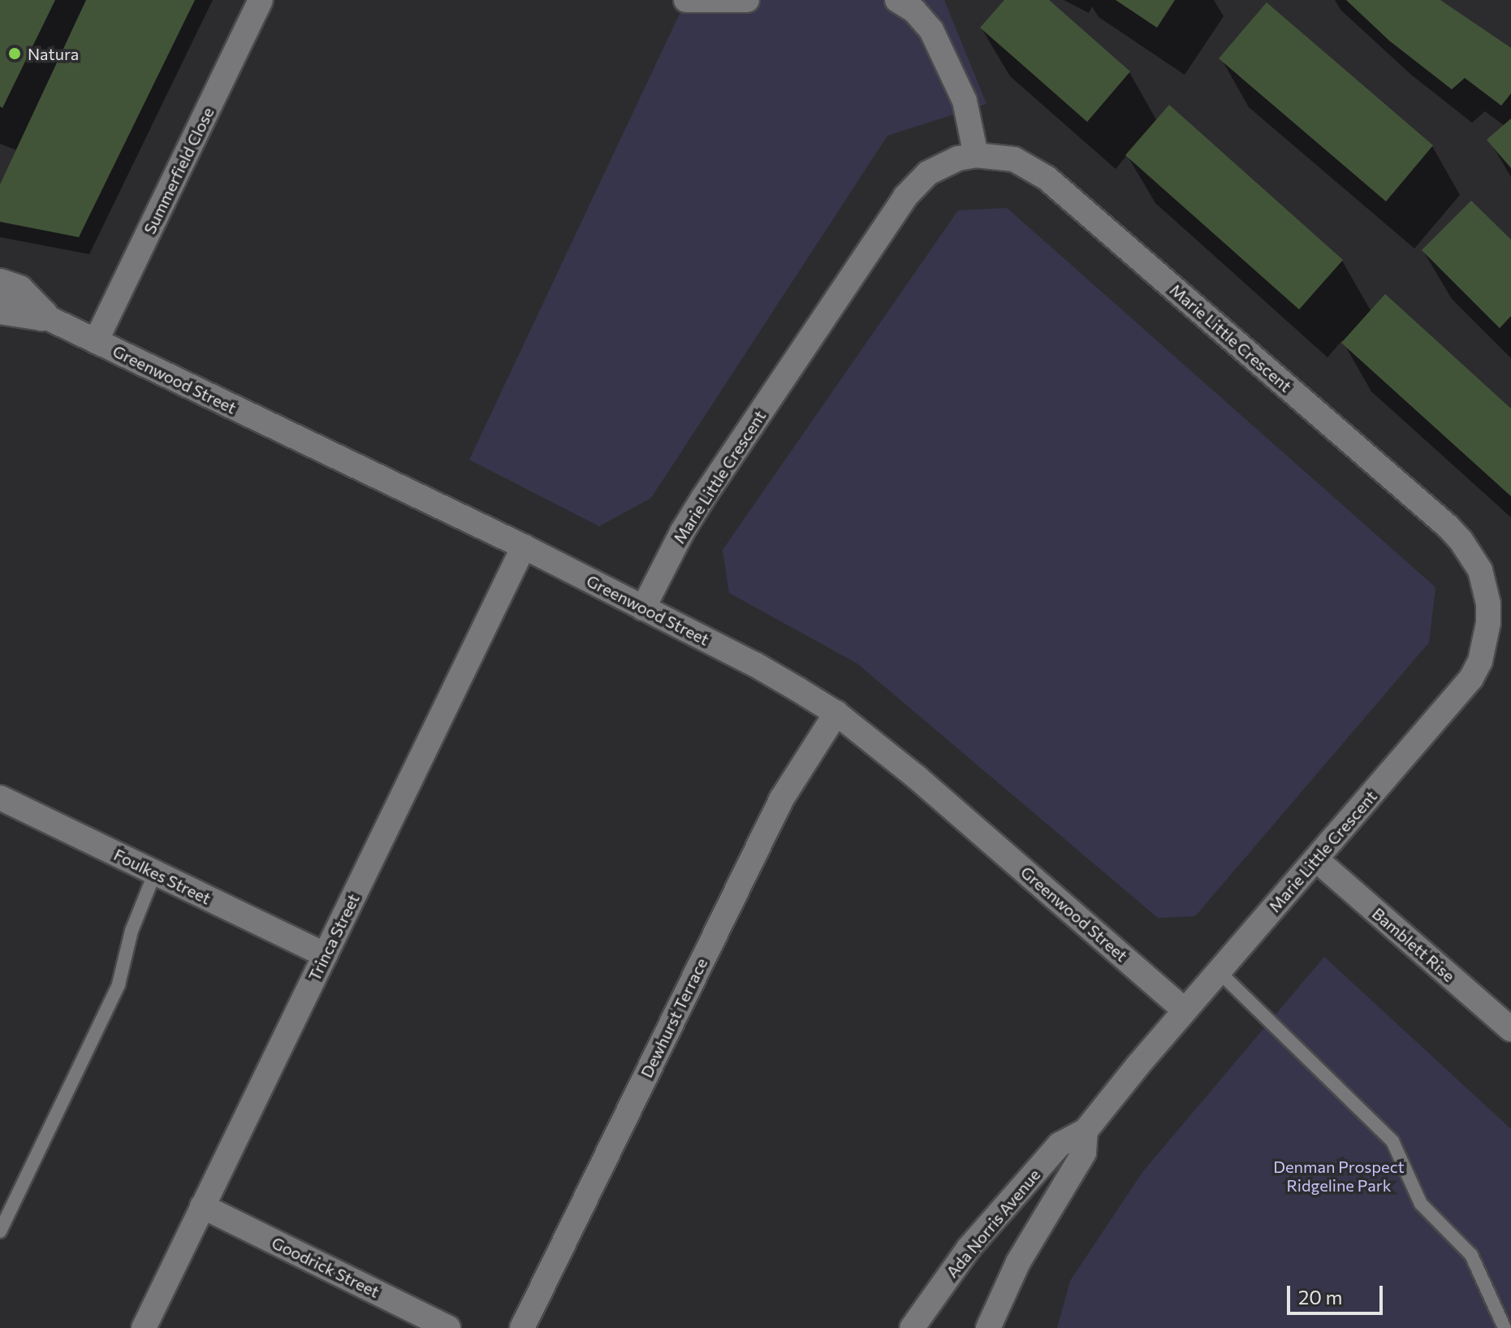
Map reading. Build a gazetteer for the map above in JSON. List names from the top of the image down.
{
  "streets": {
    "street": [
      "Summerfield Close",
      "Marie Little Crescent",
      "Greenwood Street",
      "Foulkes Street",
      "Trinca Street",
      "Bamblett Rise",
      "Dewhurst Terrace",
      "Ada Norris Avenue",
      "Goodrick Street"
    ]
  },
  "crossings": [
    ["Summerfield Close", "Greenwood Street"],
    ["Marie Little Crescent", "Greenwood Street"],
    ["Marie Little Crescent", "Bamblett Rise"],
    ["Marie Little Crescent", "Ada Norris Avenue"],
    ["Greenwood Street", "Trinca Street"],
    ["Greenwood Street", "Dewhurst Terrace"],
    ["Greenwood Street", "Ada Norris Avenue"],
    ["Foulkes Street", "Trinca Street"],
    ["Trinca Street", "Goodrick Street"]
  ],
  "parks": ["Denman Prospect Ridgeline Park"],
  "places": ["Natura"],
  "scale_bar": "20 m"
}
